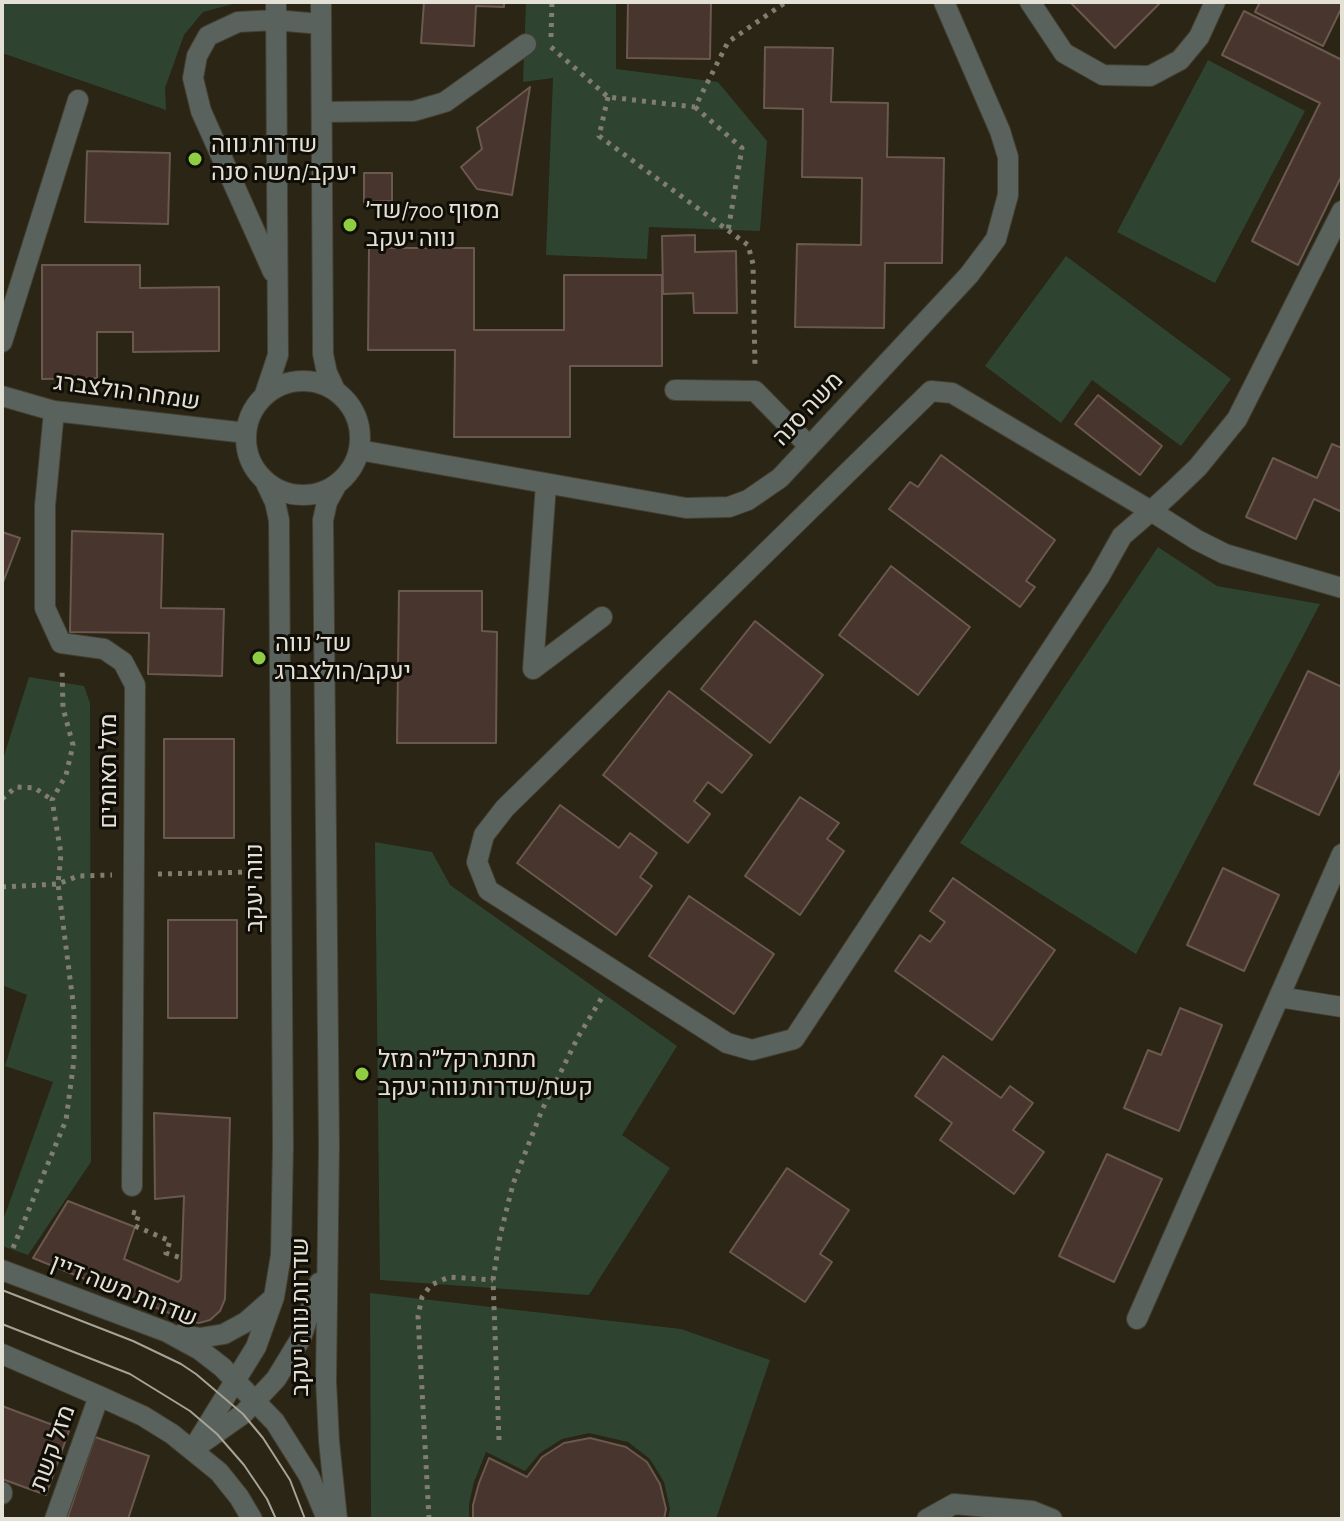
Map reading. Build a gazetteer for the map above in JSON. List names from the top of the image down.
{
  "streets": {
    "street": [
      "שמחה הולצברג",
      "משה סנה",
      "מזל תאומים",
      "נווה יעקב",
      "שדרות משה דיין",
      "שדרות נווה יעקב",
      "מזל קשת"
    ]
  },
  "crossings": [
    ["שמחה הולצברג", "משה סנה"],
    ["שמחה הולצברג", "נווה יעקב"],
    ["משה סנה", "נווה יעקב"],
    ["נווה יעקב", "שדרות נווה יעקב"],
    ["שדרות משה דיין", "שדרות נווה יעקב"]
  ],
  "places": [
    "שדרות נווה יעקב/משה סנה",
    "מסוף 700/שד׳ נווה יעקב",
    "שד׳ נווה יעקב/הולצברג",
    "תחנת רקל״ה מזל קשת/שדרות נווה יעקב"
  ]
}
